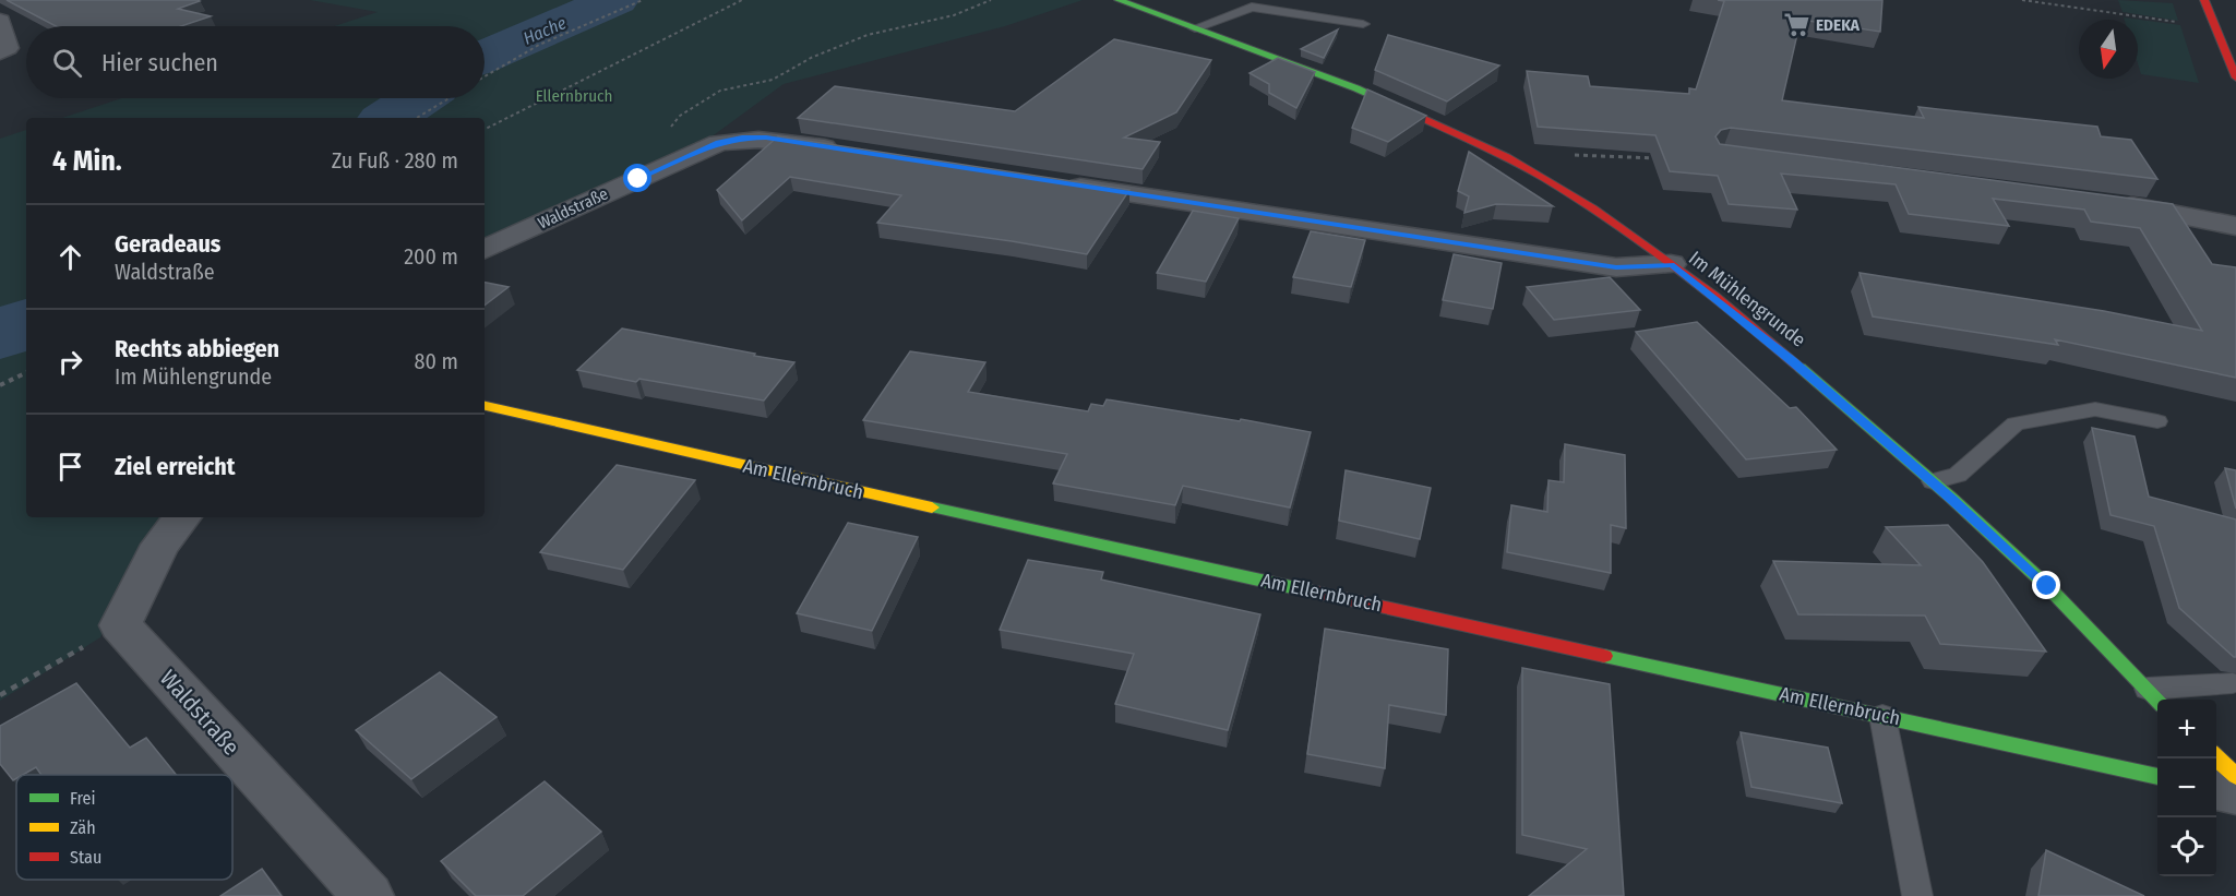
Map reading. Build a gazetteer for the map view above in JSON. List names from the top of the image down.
{
  "streets": {
    "main road": ["Im Mühlengrunde", "Am Ellernbruch"],
    "street": ["Waldstraße"]
  },
  "water": ["Hache"],
  "parks": ["Ellernbruch"],
  "places": {
    "supermarket": ["EDEKA"]
  },
  "legend": ["Frei", "Zäh", "Stau"],
  "north": "bottom",
  "page": {
    "search": "Hier suchen",
    "heading": ["4 Min.", "Zu Fuß · 280 m"],
    "list": [
      ["Geradeaus", "Waldstraße", "200 m"],
      ["Rechts abbiegen", "Im Mühlengrunde", "80 m"],
      "Ziel erreicht"
    ],
    "map_buttons": ["+", "−"]
  }
}
